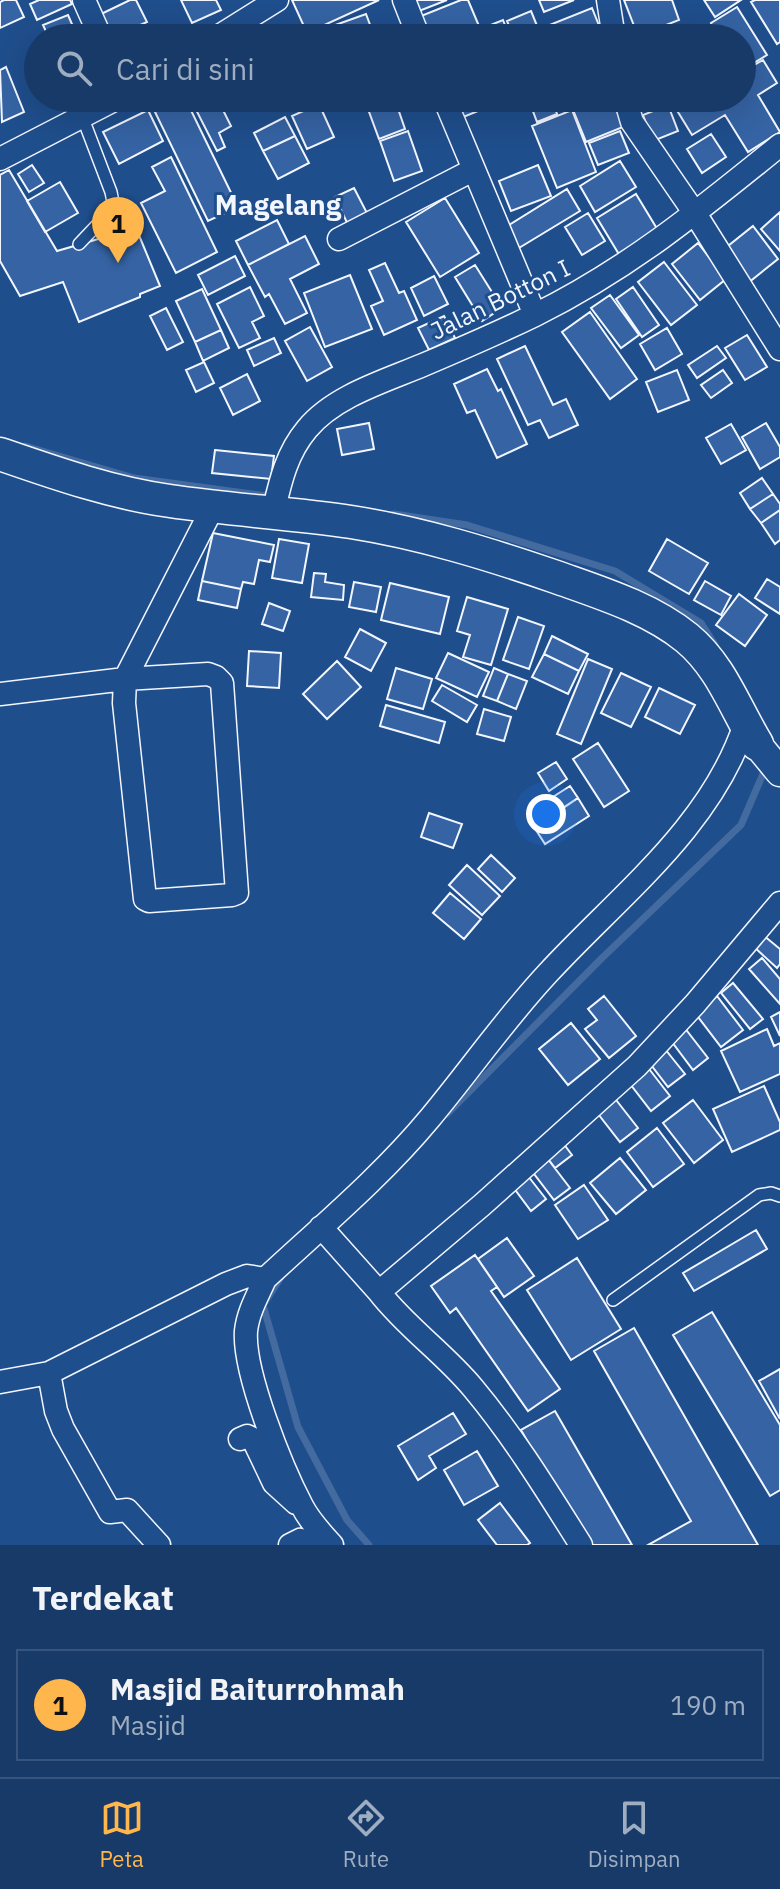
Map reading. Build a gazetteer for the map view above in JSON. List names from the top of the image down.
{
  "streets": {
    "street": ["Jalan Botton I"]
  },
  "districts": ["Magelang"],
  "page": {
    "search": "Cari di sini",
    "pins": "1",
    "heading": "Terdekat",
    "list": [
      {
        "mark": "1",
        "name": "Masjid Baiturrohmah",
        "note": "Masjid",
        "value": "190 m"
      }
    ],
    "nav": ["Peta", "Rute", "Disimpan"]
  }
}
